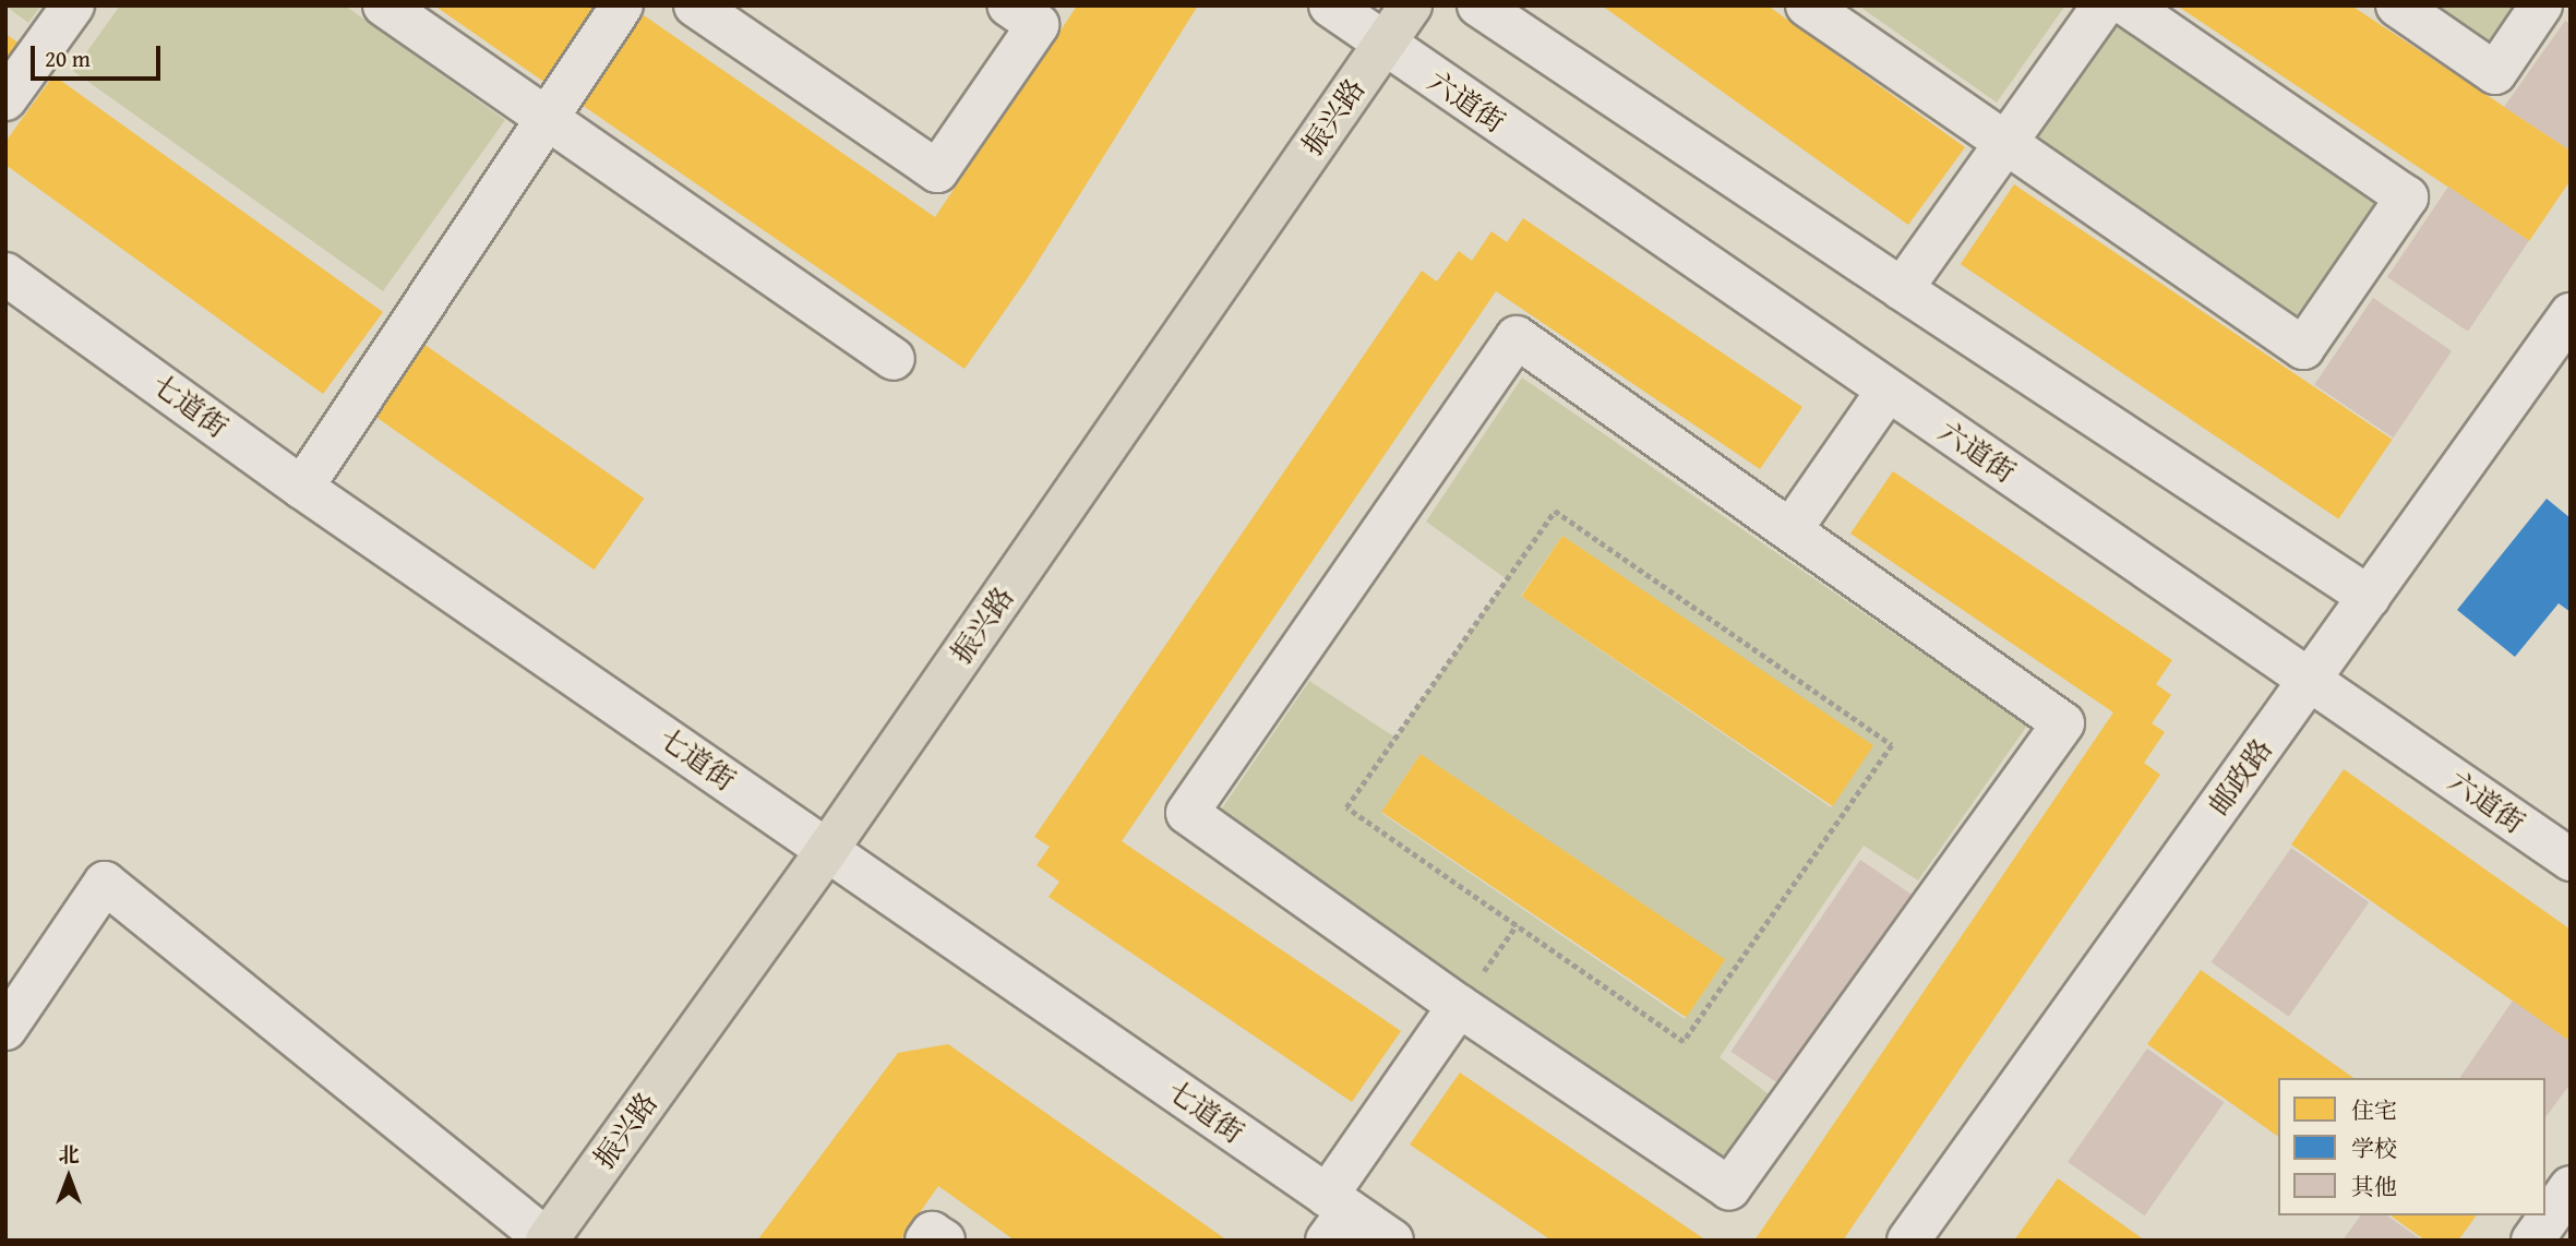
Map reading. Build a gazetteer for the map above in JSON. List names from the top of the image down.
{
  "streets": {
    "main road": ["振兴路"],
    "street": ["六道街", "七道街", "邮政路"]
  },
  "crossings": [
    ["六道街", "振兴路"],
    ["六道街", "邮政路"],
    ["振兴路", "七道街"]
  ],
  "legend": ["住宅", "学校", "其他"],
  "scale_bar": "20 m",
  "north": "top"
}
